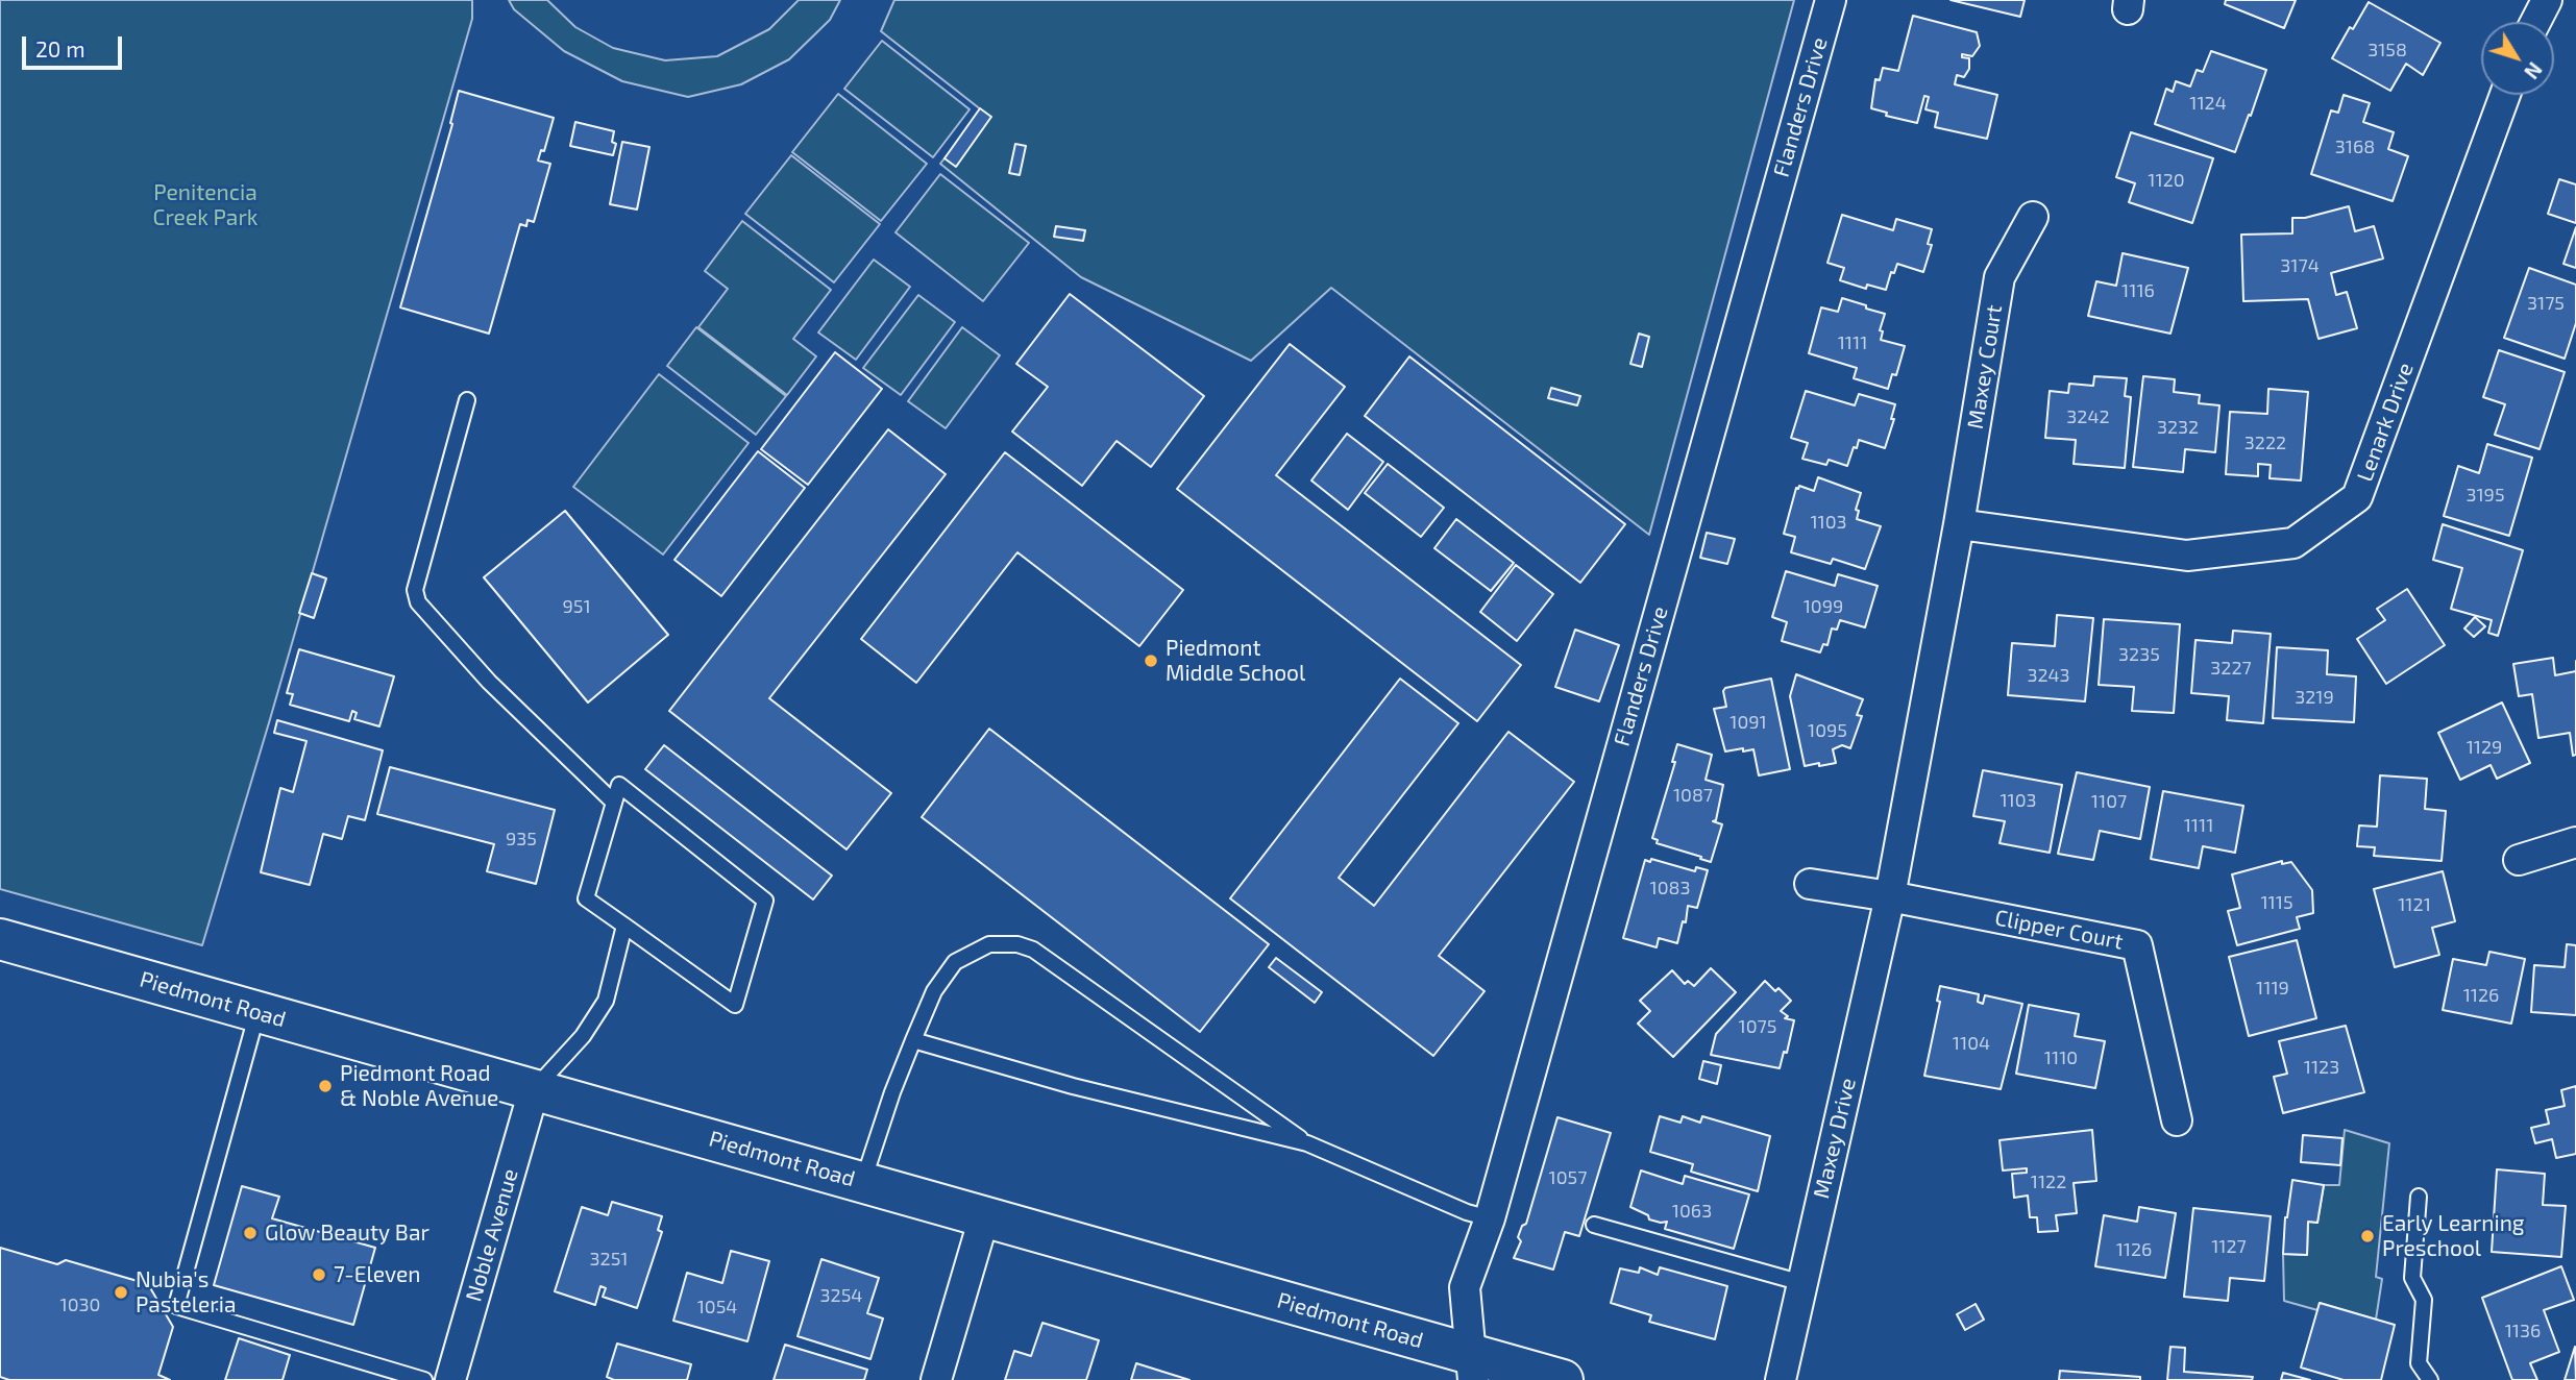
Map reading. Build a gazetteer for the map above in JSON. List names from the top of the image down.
{
  "streets": {
    "main road": ["Piedmont Road"],
    "street": [
      "Flanders Drive",
      "Maxey Court",
      "Lenark Drive",
      "Clipper Court",
      "Maxey Drive",
      "Noble Avenue"
    ]
  },
  "crossings": [
    ["Flanders Drive", "Piedmont Road"],
    ["Maxey Court", "Lenark Drive"],
    ["Maxey Court", "Maxey Drive"],
    ["Lenark Drive", "Maxey Drive"],
    ["Clipper Court", "Maxey Drive"],
    ["Piedmont Road", "Noble Avenue"]
  ],
  "parks": ["Penitencia Creek Park"],
  "places": [
    "Piedmont Middle School",
    "Piedmont Road & Noble Avenue",
    "Glow Beauty Bar",
    "Early Learning Preschool",
    "7-Eleven",
    "Nubia's Pasteleria"
  ],
  "house_numbers": [
    "3158",
    "1124",
    "3168",
    "1120",
    "3174",
    "1116",
    "3175",
    "1111",
    "3242",
    "3232",
    "3222",
    "3195",
    "1103",
    "951",
    "1099",
    "3235",
    "3227",
    "3243",
    "3219",
    "1091",
    "1095",
    "1129",
    "1087",
    "1103",
    "1107",
    "1111",
    "935",
    "1083",
    "1115",
    "1121",
    "1119",
    "1126",
    "1075",
    "1104",
    "1110",
    "1123",
    "1057",
    "1122",
    "1063",
    "1127",
    "1126",
    "3251",
    "3254",
    "1030",
    "1054",
    "1136"
  ],
  "scale_bar": "20 m",
  "north": "bottom right"
}
